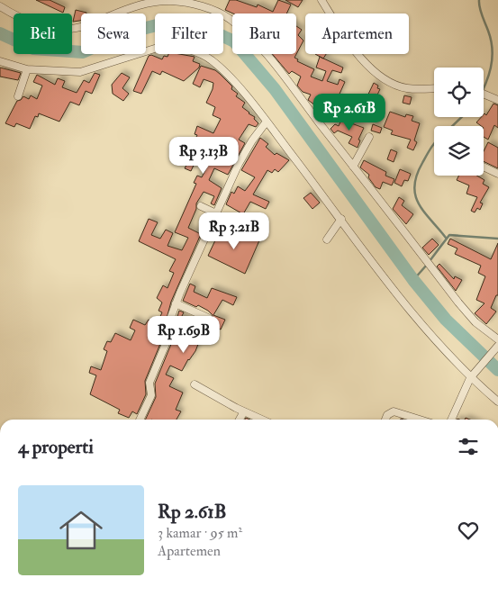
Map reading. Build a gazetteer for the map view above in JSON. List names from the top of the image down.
{
  "page": {
    "chip": [
      "Beli",
      "Sewa",
      "Filter",
      "Baru",
      "Apartemen"
    ],
    "price": [
      "Rp 2.61B",
      "Rp 3.13B",
      "Rp 3.21B",
      "Rp 1.69B"
    ],
    "heading": "4 properti",
    "list": [
      {
        "name": "Rp 2.61B",
        "note": "3 kamar · 95 m² · Apartemen"
      }
    ]
  }
}
